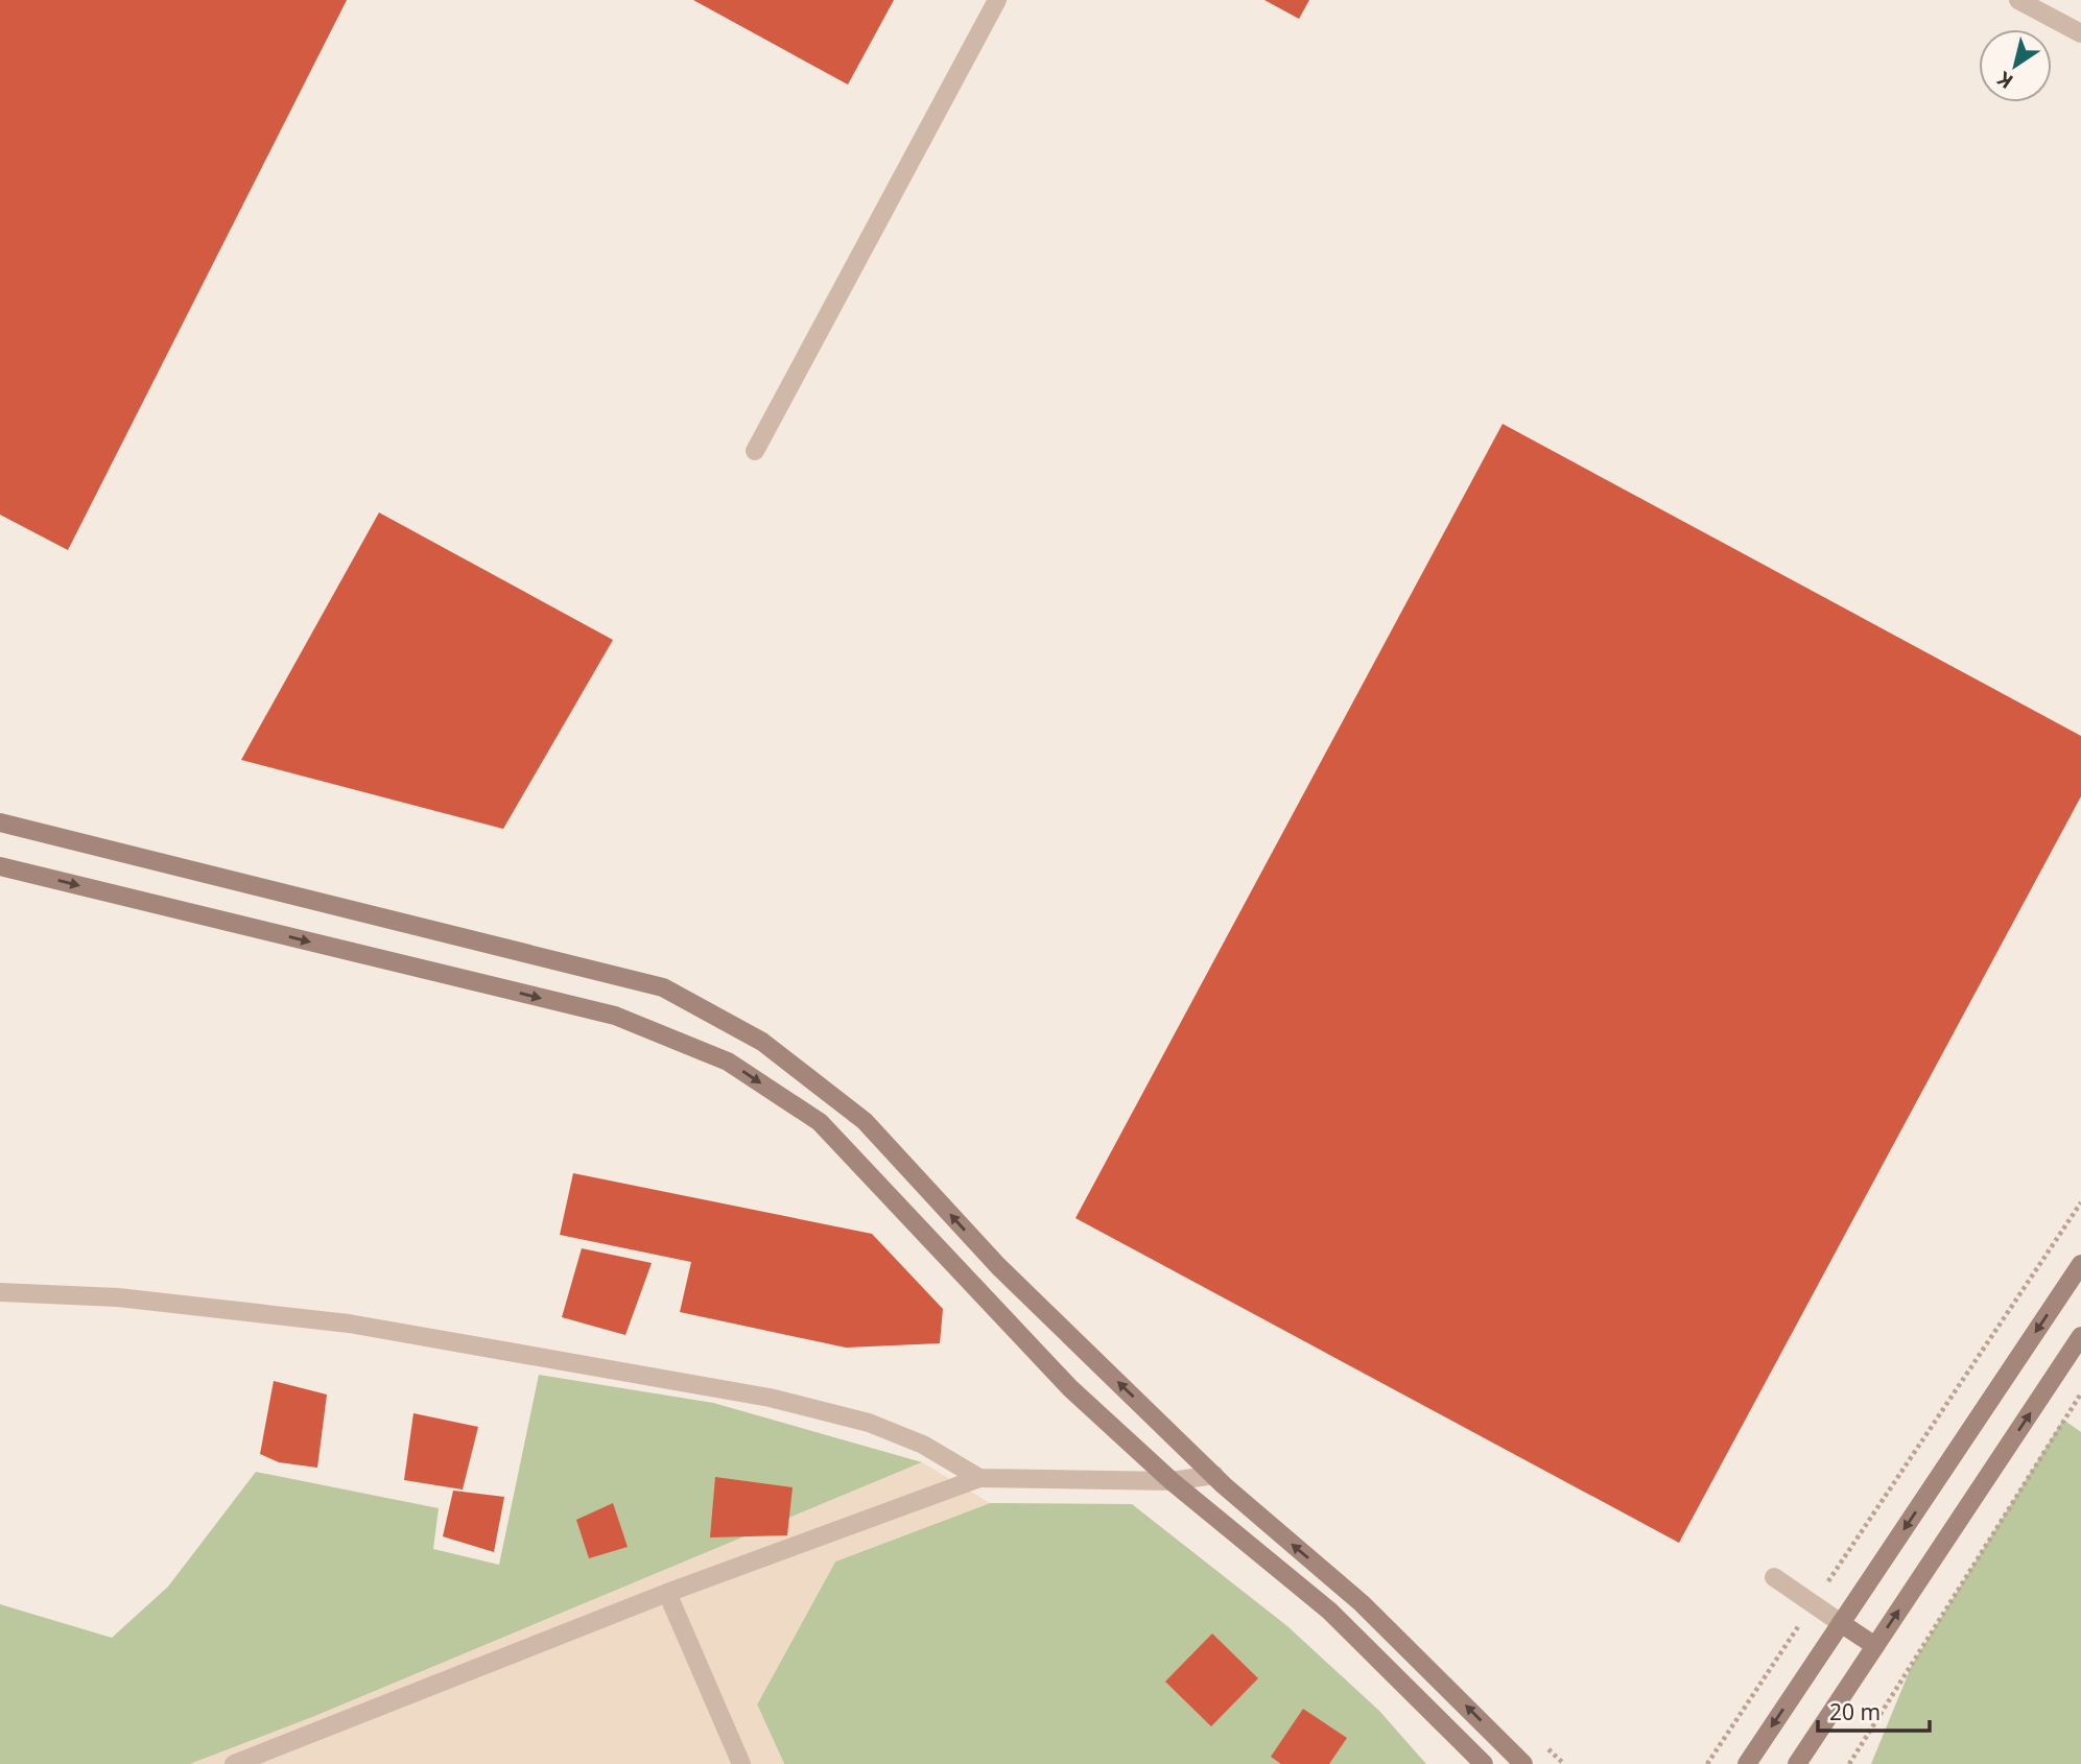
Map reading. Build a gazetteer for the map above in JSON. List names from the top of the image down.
{
  "scale_bar": "20 m",
  "north": "bottom left"
}
